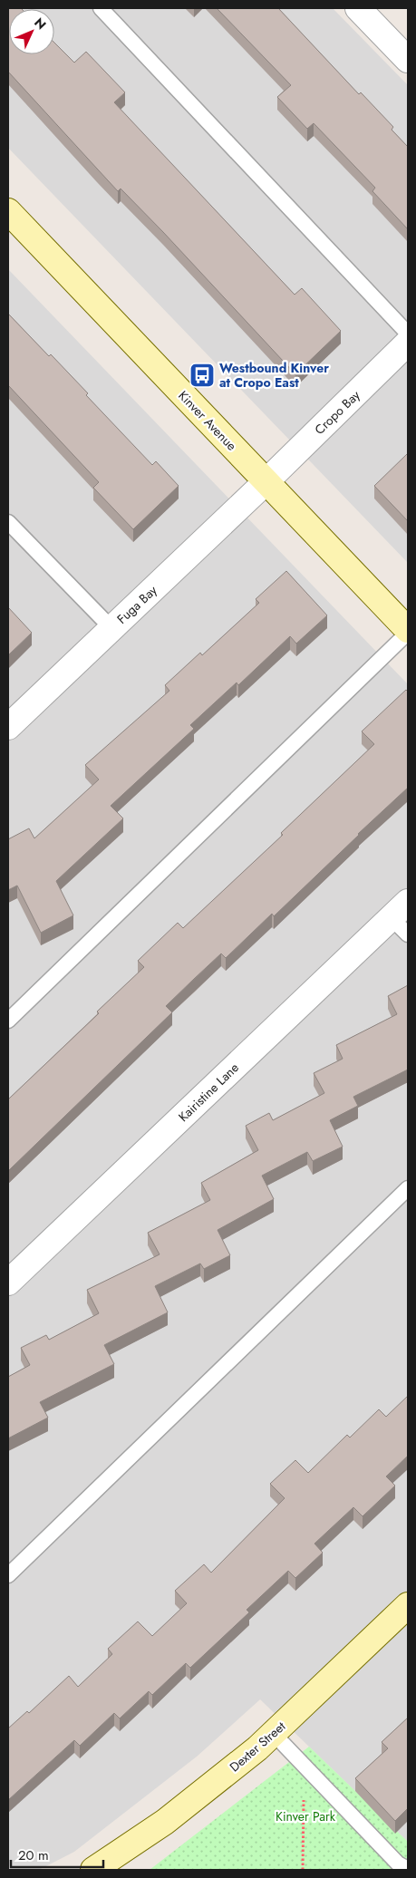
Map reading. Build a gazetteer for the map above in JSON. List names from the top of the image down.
{
  "streets": {
    "street": [
      "Cropo Bay",
      "Kinver Avenue",
      "Fuga Bay",
      "Kairistine Lane",
      "Dexter Street"
    ]
  },
  "crossings": [
    ["Cropo Bay", "Kinver Avenue"],
    ["Cropo Bay", "Fuga Bay"],
    ["Kinver Avenue", "Fuga Bay"]
  ],
  "parks": ["Kinver Park"],
  "places": {
    "bus stop": ["Westbound Kinver at Cropo East"]
  },
  "scale_bar": "20 m",
  "north": "top right"
}
